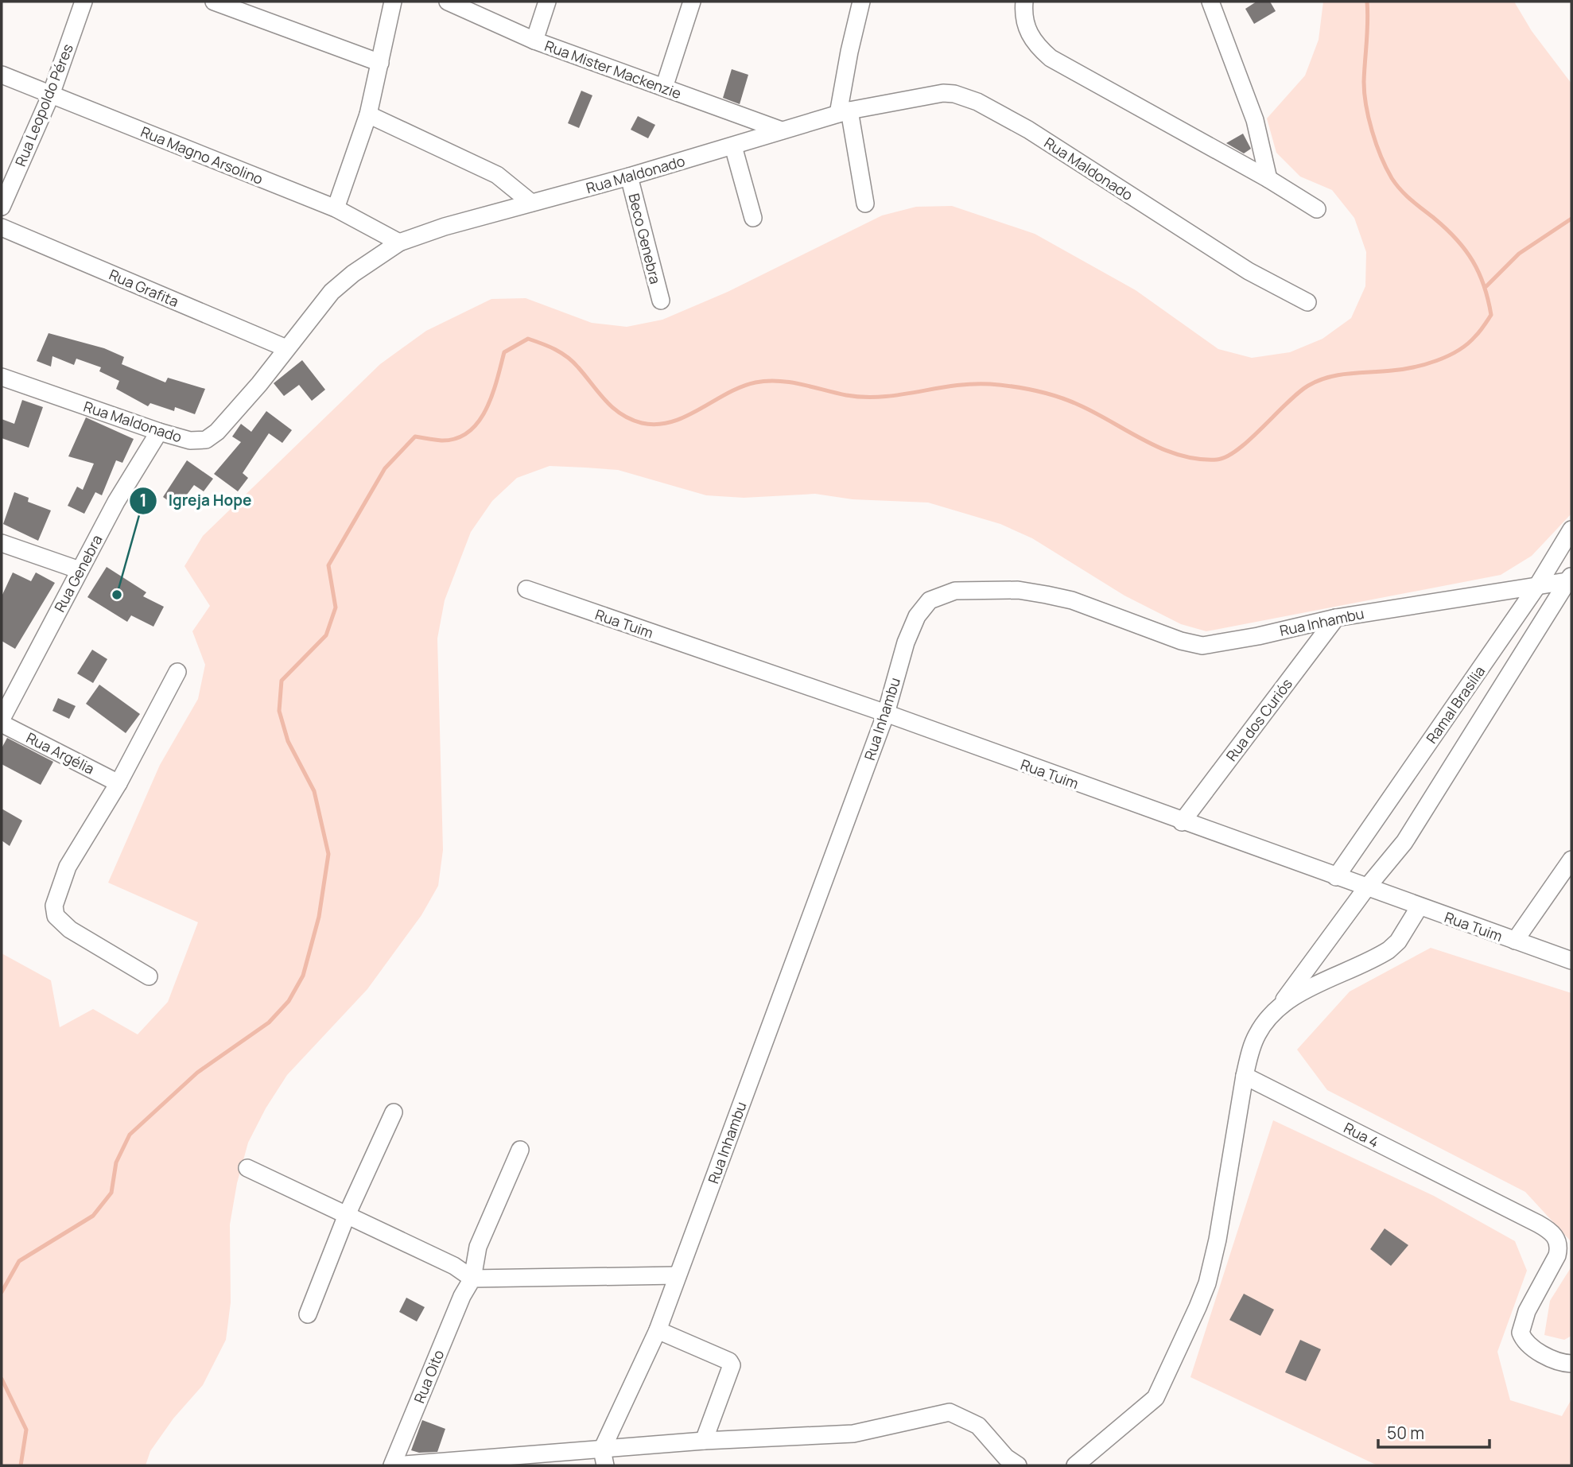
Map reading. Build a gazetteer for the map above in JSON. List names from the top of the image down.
{
  "streets": {
    "street": [
      "Rua Mister Mackenzie",
      "Rua Leopoldo Péres",
      "Rua Magno Arsolino",
      "Rua Maldonado",
      "Beco Genebra",
      "Rua Grafita",
      "Rua Genebra",
      "Rua Inhambu",
      "Rua Tuim",
      "Ramal Brasília",
      "Rua dos Curiós",
      "Rua Argélia",
      "Rua 4",
      "Rua Oito"
    ]
  },
  "crossings": [
    ["Rua Mister Mackenzie", "Rua Maldonado"],
    ["Rua Leopoldo Péres", "Rua Magno Arsolino"],
    ["Rua Magno Arsolino", "Rua Maldonado"],
    ["Rua Maldonado", "Beco Genebra"],
    ["Rua Maldonado", "Rua Grafita"],
    ["Rua Maldonado", "Rua Genebra"],
    ["Rua Inhambu", "Rua Tuim"],
    ["Rua Inhambu", "Ramal Brasília"],
    ["Rua Inhambu", "Rua dos Curiós"],
    ["Rua Tuim", "Ramal Brasília"],
    ["Rua Tuim", "Rua dos Curiós"]
  ],
  "places": ["Igreja Hope"],
  "scale_bar": "50 m"
}
